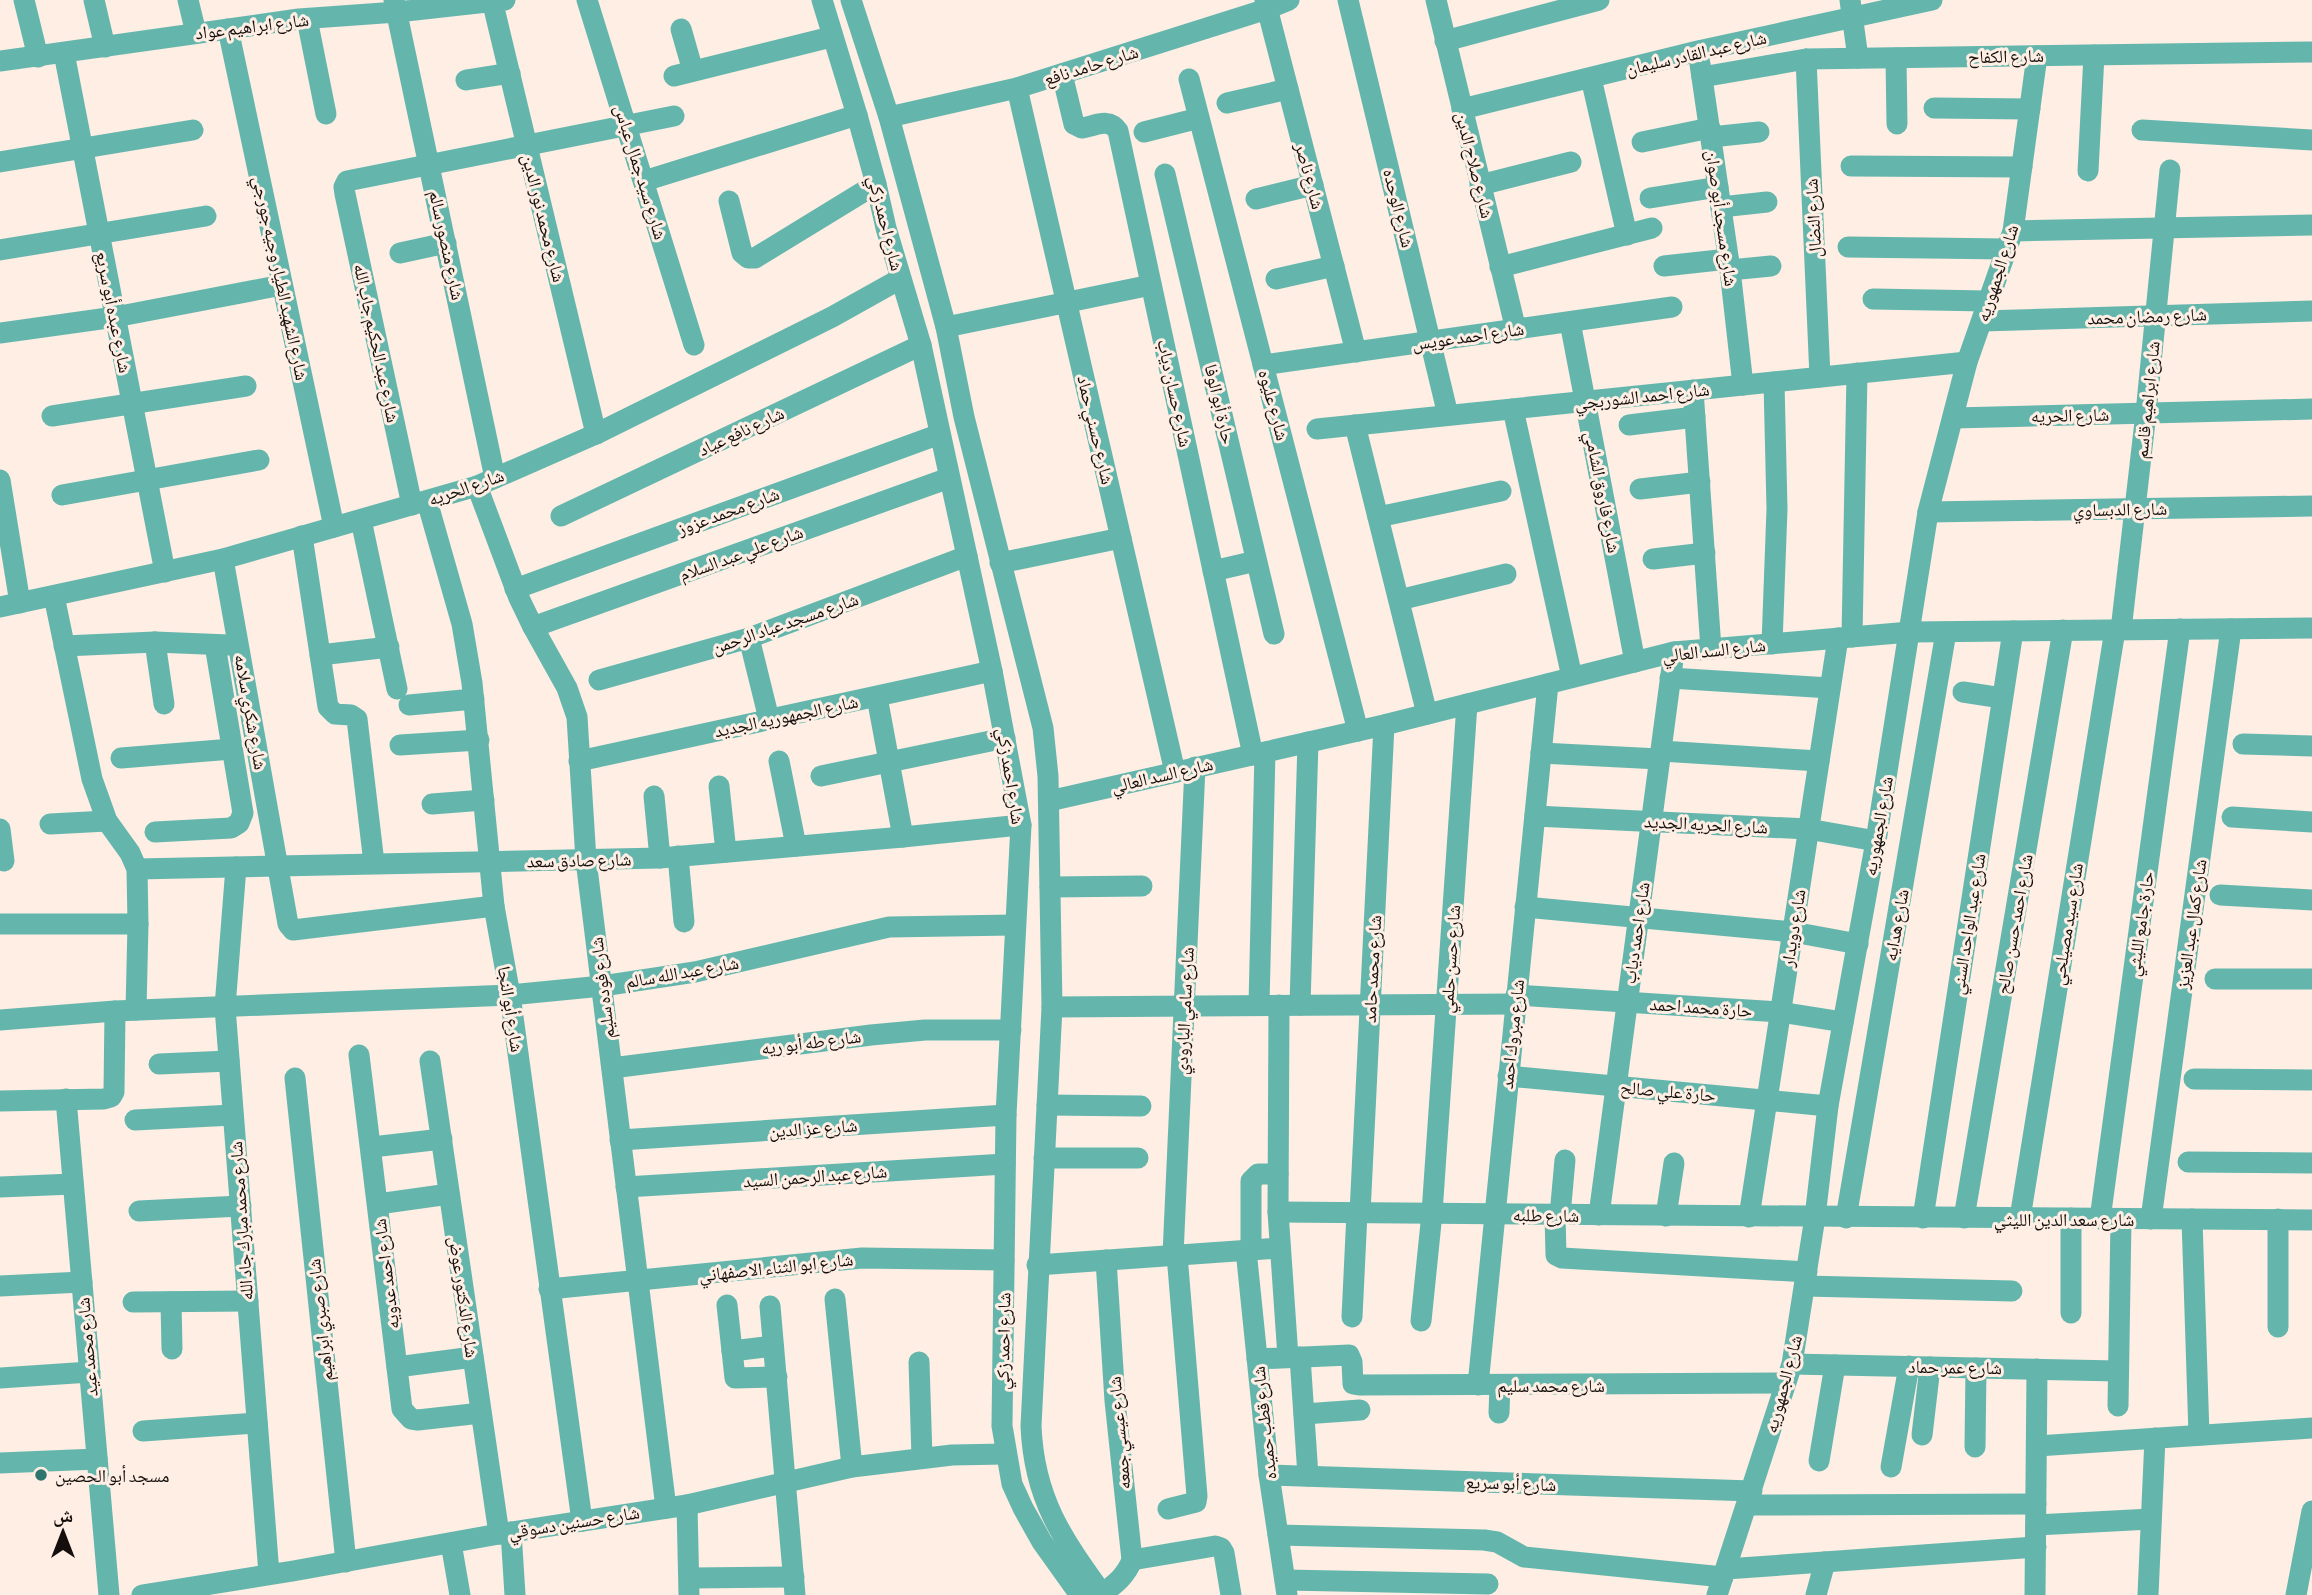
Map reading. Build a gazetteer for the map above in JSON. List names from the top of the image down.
{
  "streets": {
    "street": [
      "شارع ابراهيم عواد",
      "شارع عبد القادر سليمان",
      "شارع الكفاح",
      "شارع حامد نافع",
      "شارع صلاح الدين",
      "شارع سيد جمال عباس",
      "شارع ناصر",
      "شارع الوحده",
      "شارع محمد نور الدين",
      "شارع مسجد أبو صوان",
      "شارع النضال",
      "شارع احمد زكي",
      "شارع منصور سالم",
      "شارع الجمهوريه",
      "شارع الشهيد الطيار وجيه جورجي",
      "شارع عبده أبو سريع",
      "شارع رمضان محمد",
      "شارع احمد عويس",
      "شارع عبد الحكيم جاب الله",
      "شارع حسان دياب",
      "شارع احمد الشوربجي",
      "شارع ابراهيم قاسم",
      "حارة أبو الوفا",
      "شارع عليوه",
      "شارع الحريه",
      "شارع حسني حماد",
      "شارع نافع عياد",
      "شارع فاروق الشامي",
      "شارع الدبساوي",
      "شارع محمد عزوز",
      "شارع علي عبد السلام",
      "شارع مسجد عباد الرحمن",
      "شارع السد العالي",
      "شارع شكري سلامه",
      "شارع الجمهوريه الجديد",
      "شارع الحريه الجديد",
      "شارع صادق سعد",
      "شارع عبد الواحد السني",
      "شارع احمد حسن صالح",
      "شارع سيد مصيلحي",
      "حارة جامع الليثي",
      "شارع كمال عبد العزيز",
      "شارع هدايه",
      "شارع دويدار",
      "شارع احمد دياب",
      "شارع حسن حلمي",
      "شارع محمد حامد",
      "شارع عبد الله سالم",
      "شارع فوده سليم",
      "حارة محمد احمد",
      "شارع أبو النجا",
      "شارع سامي البارودي",
      "شارع مبروك احمد",
      "شارع طه أبو ريه",
      "حارة علي صالح",
      "شارع عز الدين",
      "شارع عبد الرحمن السيد",
      "شارع طلبه",
      "شارع سعد الدين الليثي",
      "شارع محمد مبارك جاد الله",
      "شارع ابو الثناء الاصفهاني",
      "شارع احمد عدويه",
      "شارع الدكتور عوض",
      "شارع صبري ابراهيم",
      "شارع محمد عيد",
      "شارع عمر حماد",
      "شارع محمد سليم",
      "شارع قطب حميده",
      "شارع عيسي جمعه",
      "شارع أبو سريع",
      "شارع حسنين دسوقي"
    ]
  },
  "crossings": [
    ["شارع ابراهيم عواد", "شارع محمد نور الدين"],
    ["شارع ابراهيم عواد", "شارع منصور سالم"],
    ["شارع ابراهيم عواد", "شارع الشهيد الطيار وجيه جورجي"],
    ["شارع ابراهيم عواد", "شارع عبده أبو سريع"],
    ["شارع عبد القادر سليمان", "شارع صلاح الدين"],
    ["شارع عبد القادر سليمان", "شارع مسجد أبو صوان"],
    ["شارع الكفاح", "شارع مسجد أبو صوان"],
    ["شارع الكفاح", "شارع النضال"],
    ["شارع الكفاح", "شارع الجمهوريه"],
    ["شارع حامد نافع", "شارع ناصر"],
    ["شارع حامد نافع", "شارع احمد زكي"],
    ["شارع حامد نافع", "شارع حسان دياب"],
    ["شارع حامد نافع", "شارع حسني حماد"],
    ["شارع صلاح الدين", "شارع احمد عويس"],
    ["شارع ناصر", "شارع احمد عويس"],
    ["شارع الوحده", "شارع احمد عويس"],
    ["شارع الوحده", "شارع احمد الشوربجي"],
    ["شارع محمد نور الدين", "شارع الحريه"],
    ["شارع مسجد أبو صوان", "شارع احمد الشوربجي"],
    ["شارع النضال", "شارع احمد الشوربجي"],
    ["شارع احمد زكي", "شارع الحريه"],
    ["شارع احمد زكي", "شارع نافع عياد"],
    ["شارع احمد زكي", "شارع محمد عزوز"],
    ["شارع احمد زكي", "شارع علي عبد السلام"],
    ["شارع احمد زكي", "شارع مسجد عباد الرحمن"],
    ["شارع احمد زكي", "شارع السد العالي"],
    ["شارع احمد زكي", "شارع الجمهوريه الجديد"],
    ["شارع احمد زكي", "شارع صادق سعد"],
    ["شارع احمد زكي", "شارع عبد الله سالم"],
    ["شارع احمد زكي", "حارة محمد احمد"],
    ["شارع احمد زكي", "شارع طه أبو ريه"],
    ["شارع احمد زكي", "شارع عز الدين"],
    ["شارع احمد زكي", "شارع عبد الرحمن السيد"],
    ["شارع احمد زكي", "شارع ابو الثناء الاصفهاني"],
    ["شارع احمد زكي", "شارع حسنين دسوقي"],
    ["شارع منصور سالم", "شارع عبد الحكيم جاب الله"],
    ["شارع منصور سالم", "شارع الحريه"],
    ["شارع منصور سالم", "شارع فوده سليم"],
    ["شارع الجمهوريه", "شارع رمضان محمد"],
    ["شارع الجمهوريه", "شارع احمد الشوربجي"],
    ["شارع الجمهوريه", "شارع الحريه"],
    ["شارع الجمهوريه", "شارع الدبساوي"],
    ["شارع الجمهوريه", "شارع السد العالي"],
    ["شارع الجمهوريه", "شارع الحريه الجديد"],
    ["شارع الجمهوريه", "حارة محمد احمد"],
    ["شارع الجمهوريه", "حارة علي صالح"],
    ["شارع الجمهوريه", "شارع طلبه"],
    ["شارع الجمهوريه", "شارع سعد الدين الليثي"],
    ["شارع الجمهوريه", "شارع عمر حماد"],
    ["شارع الجمهوريه", "شارع محمد سليم"],
    ["شارع الجمهوريه", "شارع أبو سريع"],
    ["شارع الشهيد الطيار وجيه جورجي", "شارع الحريه"],
    ["شارع عبده أبو سريع", "شارع الحريه"],
    ["شارع رمضان محمد", "شارع ابراهيم قاسم"],
    ["شارع احمد عويس", "شارع عليوه"],
    ["شارع احمد عويس", "شارع فاروق الشامي"],
    ["شارع عبد الحكيم جاب الله", "شارع الحريه"],
    ["شارع عبد الحكيم جاب الله", "شارع أبو النجا"],
    ["شارع حسان دياب", "شارع السد العالي"],
    ["شارع حسان دياب", "حارة محمد احمد"],
    ["شارع حسان دياب", "شارع طلبه"],
    ["شارع حسان دياب", "شارع محمد سليم"],
    ["شارع حسان دياب", "شارع قطب حميده"],
    ["شارع حسان دياب", "شارع أبو سريع"],
    ["شارع احمد الشوربجي", "شارع فاروق الشامي"],
    ["شارع احمد الشوربجي", "شارع دويدار"],
    ["شارع ابراهيم قاسم", "شارع الحريه"],
    ["شارع ابراهيم قاسم", "شارع الدبساوي"],
    ["شارع ابراهيم قاسم", "شارع السد العالي"],
    ["شارع ابراهيم قاسم", "شارع سيد مصيلحي"],
    ["شارع عليوه", "شارع السد العالي"],
    ["شارع الحريه", "شارع شكري سلامه"],
    ["شارع الحريه", "شارع فوده سليم"],
    ["شارع الحريه", "شارع أبو النجا"],
    ["شارع حسني حماد", "شارع السد العالي"],
    ["شارع حسني حماد", "شارع سامي البارودي"],
    ["شارع فاروق الشامي", "شارع السد العالي"],
    ["شارع محمد عزوز", "شارع فوده سليم"],
    ["شارع علي عبد السلام", "شارع فوده سليم"],
    ["شارع السد العالي", "شارع عبد الواحد السني"],
    ["شارع السد العالي", "شارع احمد حسن صالح"],
    ["شارع السد العالي", "شارع سيد مصيلحي"],
    ["شارع السد العالي", "حارة جامع الليثي"],
    ["شارع السد العالي", "شارع كمال عبد العزيز"],
    ["شارع السد العالي", "شارع هدايه"],
    ["شارع السد العالي", "شارع دويدار"],
    ["شارع السد العالي", "شارع احمد دياب"],
    ["شارع السد العالي", "شارع حسن حلمي"],
    ["شارع السد العالي", "شارع محمد حامد"],
    ["شارع السد العالي", "شارع سامي البارودي"],
    ["شارع السد العالي", "شارع مبروك احمد"],
    ["شارع شكري سلامه", "شارع صادق سعد"],
    ["شارع شكري سلامه", "شارع أبو النجا"],
    ["شارع الجمهوريه الجديد", "شارع فوده سليم"],
    ["شارع الحريه الجديد", "شارع دويدار"],
    ["شارع الحريه الجديد", "شارع احمد دياب"],
    ["شارع الحريه الجديد", "شارع مبروك احمد"],
    ["شارع صادق سعد", "شارع فوده سليم"],
    ["شارع صادق سعد", "شارع أبو النجا"],
    ["شارع صادق سعد", "شارع محمد مبارك جاد الله"],
    ["شارع عبد الواحد السني", "شارع سعد الدين الليثي"],
    ["شارع احمد حسن صالح", "شارع سعد الدين الليثي"],
    ["شارع سيد مصيلحي", "شارع سعد الدين الليثي"],
    ["حارة جامع الليثي", "شارع سعد الدين الليثي"],
    ["شارع كمال عبد العزيز", "شارع سعد الدين الليثي"],
    ["شارع هدايه", "شارع سعد الدين الليثي"],
    ["شارع دويدار", "حارة محمد احمد"],
    ["شارع دويدار", "حارة علي صالح"],
    ["شارع دويدار", "شارع طلبه"],
    ["شارع احمد دياب", "حارة محمد احمد"],
    ["شارع احمد دياب", "حارة علي صالح"],
    ["شارع احمد دياب", "شارع طلبه"],
    ["شارع حسن حلمي", "حارة محمد احمد"],
    ["شارع حسن حلمي", "شارع طلبه"],
    ["شارع محمد حامد", "حارة محمد احمد"],
    ["شارع محمد حامد", "شارع طلبه"],
    ["شارع عبد الله سالم", "شارع فوده سليم"],
    ["شارع عبد الله سالم", "شارع أبو النجا"],
    ["شارع عبد الله سالم", "شارع محمد مبارك جاد الله"],
    ["شارع فوده سليم", "شارع طه أبو ريه"],
    ["شارع فوده سليم", "شارع عز الدين"],
    ["شارع فوده سليم", "شارع عبد الرحمن السيد"],
    ["شارع فوده سليم", "شارع ابو الثناء الاصفهاني"],
    ["شارع فوده سليم", "شارع حسنين دسوقي"],
    ["حارة محمد احمد", "شارع سامي البارودي"],
    ["حارة محمد احمد", "شارع مبروك احمد"],
    ["شارع أبو النجا", "شارع ابو الثناء الاصفهاني"],
    ["شارع أبو النجا", "شارع حسنين دسوقي"],
    ["شارع مبروك احمد", "حارة علي صالح"],
    ["شارع مبروك احمد", "شارع طلبه"],
    ["شارع مبروك احمد", "شارع محمد سليم"],
    ["شارع طلبه", "شارع سعد الدين الليثي"],
    ["شارع محمد مبارك جاد الله", "شارع حسنين دسوقي"],
    ["شارع احمد عدويه", "شارع الدكتور عوض"],
    ["شارع الدكتور عوض", "شارع حسنين دسوقي"],
    ["شارع صبري ابراهيم", "شارع حسنين دسوقي"],
    ["شارع عمر حماد", "شارع محمد سليم"],
    ["شارع قطب حميده", "شارع أبو سريع"]
  ],
  "places": ["مسجد أبو الحصين"],
  "north": "top"
}
